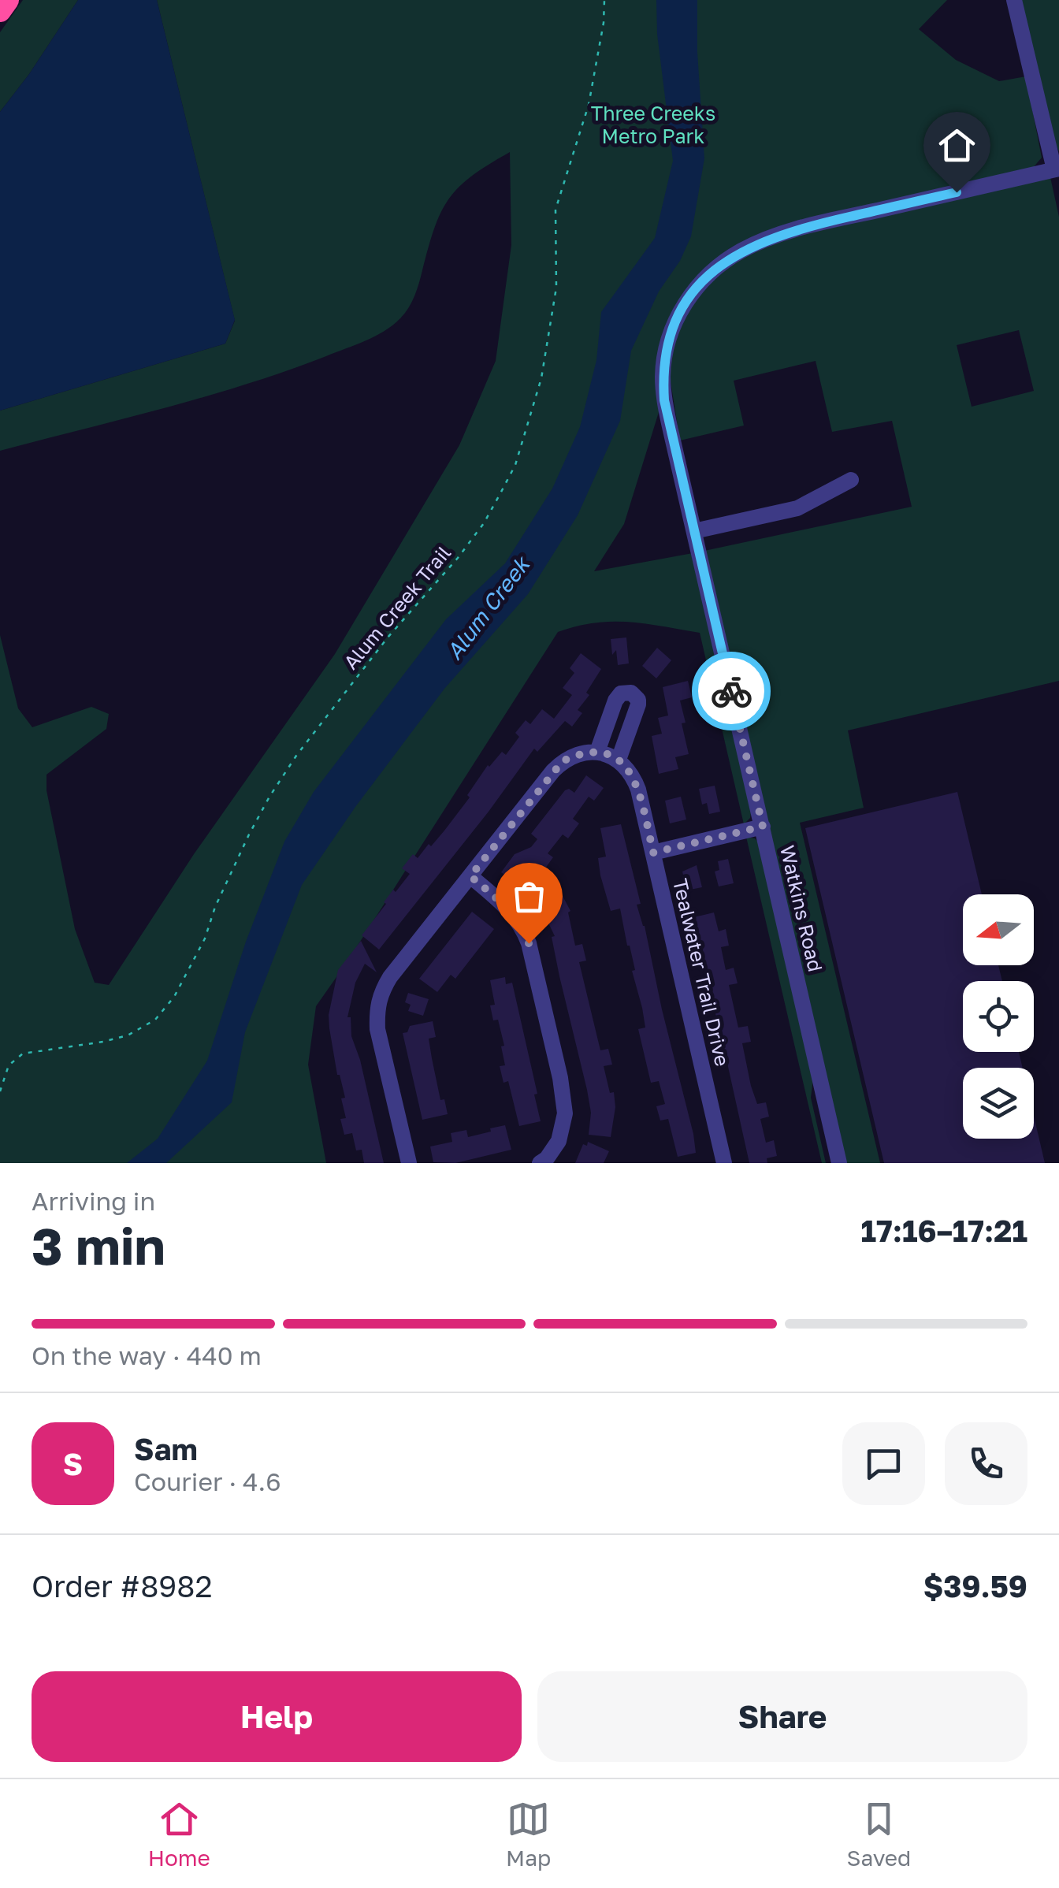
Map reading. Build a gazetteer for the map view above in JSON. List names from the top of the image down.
{
  "streets": {
    "street": ["Watkins Road", "Tealwater Trail Drive"],
    "path": ["Alum Creek Trail"]
  },
  "water": ["Alum Creek"],
  "parks": ["Three Creeks Metro Park"],
  "north": "left",
  "page": {
    "heading": ["3 min", "Arriving in", "17:16–17:21"],
    "panel": [
      "Sam",
      "Courier · 4.6",
      "Order #8982",
      "$39.59"
    ],
    "bar": "On the way · 440 m",
    "round": "S",
    "buttons": ["Help", "Share"],
    "tabs": ["Home", "Map", "Saved"]
  }
}
